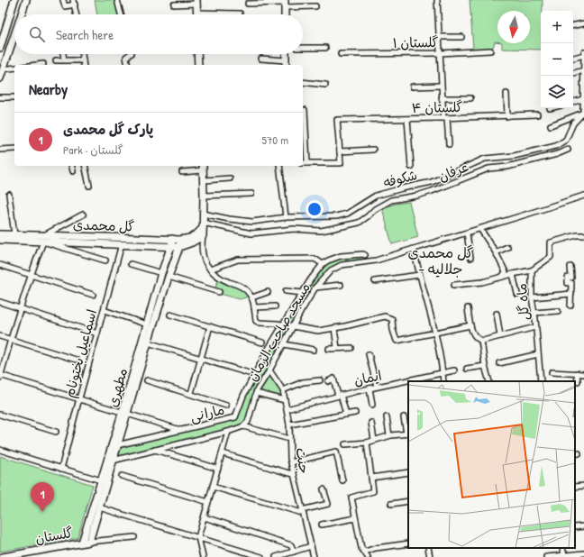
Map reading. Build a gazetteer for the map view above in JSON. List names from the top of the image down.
{
  "streets": {
    "street": [
      "گلستان ۱",
      "گلستان ۴",
      "عرفان",
      "شکوفه",
      "گل محمدی",
      "ماه گل",
      "مسجد صاحب الزمان",
      "اسماعیل بختونام",
      "ایمان",
      "مطهری",
      "مارانی",
      "جنت",
      "گلستان"
    ]
  },
  "crossings": [
    ["عرفان", "گل محمدی"],
    ["گل محمدی", "اسماعیل بختونام"],
    ["گل محمدی", "مطهری"],
    ["مسجد صاحب الزمان", "جنت"],
    ["ایمان", "جنت"],
    ["مطهری", "مارانی"],
    ["مطهری", "گلستان"]
  ],
  "districts": ["گل محمدی - جلالیه"],
  "north": "bottom",
  "page": {
    "map_buttons": ["+", "−"],
    "search": "Search here",
    "heading": "Nearby",
    "list": [
      {
        "mark": "1",
        "name": "پارک گل محمدی",
        "note": "Park · گلستان",
        "value": "570 m"
      }
    ],
    "pins": "1"
  }
}
